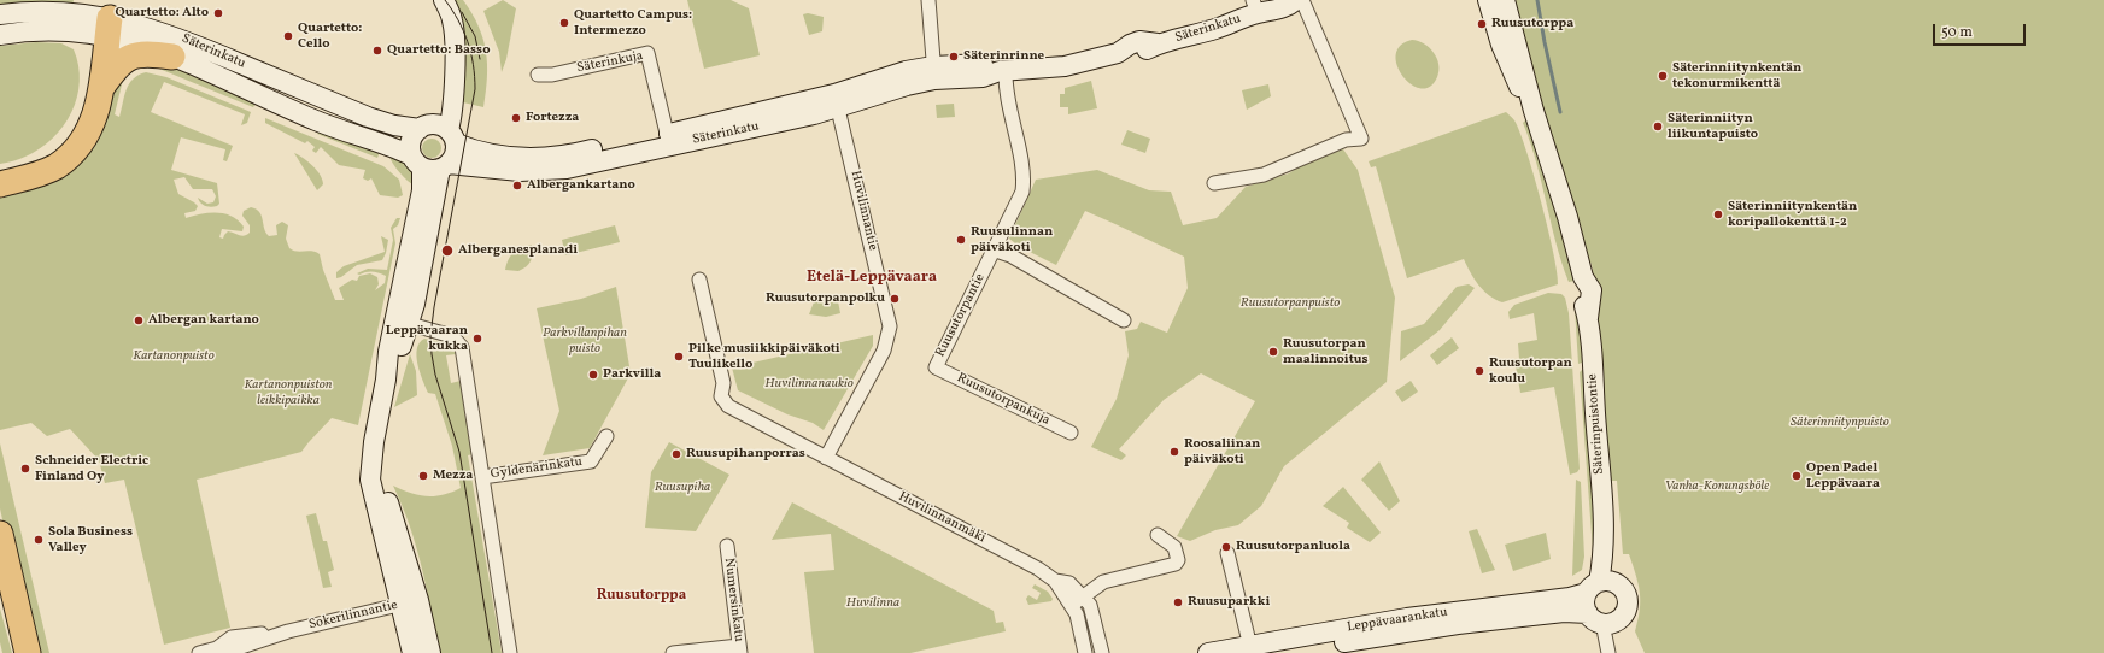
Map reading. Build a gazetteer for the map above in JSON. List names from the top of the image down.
{
  "streets": {
    "main road": ["Säterinkatu", "Säterinpuistontie", "Leppävaarankatu"],
    "street": [
      "Säterinkuja",
      "Huvilinnantie",
      "Ruusutorpantie",
      "Ruusutorpankuja",
      "Gyldenärinkatu",
      "Huvilinnanmäki",
      "Numersinkatu",
      "Sokerilinnantie"
    ]
  },
  "crossings": [
    ["Säterinkatu", "Säterinkuja"],
    ["Säterinkatu", "Huvilinnantie"],
    ["Säterinkatu", "Ruusutorpantie"],
    ["Huvilinnantie", "Huvilinnanmäki"],
    ["Ruusutorpantie", "Ruusutorpankuja"],
    ["Säterinpuistontie", "Leppävaarankatu"]
  ],
  "districts": ["Etelä-Leppävaara", "Ruusutorppa"],
  "parks": [
    "Ruusutorpanpuisto",
    "Parkvillanpihan puisto",
    "Kartanonpuisto",
    "Huvilinnanaukio",
    "Kartanonpuiston leikkipaikka",
    "Säterinniitynpuisto",
    "Vanha-Konungsböle",
    "Ruusupiha",
    "Huvilinna"
  ],
  "places": [
    "Quartetto: Alto",
    "Quartetto Campus: Intermezzo",
    "Ruusutorppa",
    "Quartetto: Cello",
    "Quartetto: Basso",
    "Säterinrinne",
    "Säterinniitynkentän tekonurmikenttä",
    "Fortezza",
    "Säterinniityn liikuntapuisto",
    "Albergankartano",
    "Säterinniitynkentän koripallokenttä 1-2",
    "Ruusulinnan päiväkoti",
    "Alberganesplanadi",
    "Ruusutorpanpolku",
    "Albergan kartano",
    "Leppävaaran kukka",
    "Ruusutorpan maalinnoitus",
    "Pilke musiikkipäiväkoti Tuulikello",
    "Ruusutorpan koulu",
    "Parkvilla",
    "Roosaliinan päiväkoti",
    "Ruusupihanporras",
    "Schneider Electric Finland Oy",
    "Mezza",
    "Open Padel Leppävaara",
    "Sola Business Valley",
    "Ruusutorpanluola",
    "Ruusuparkki"
  ],
  "scale_bar": "50 m"
}
